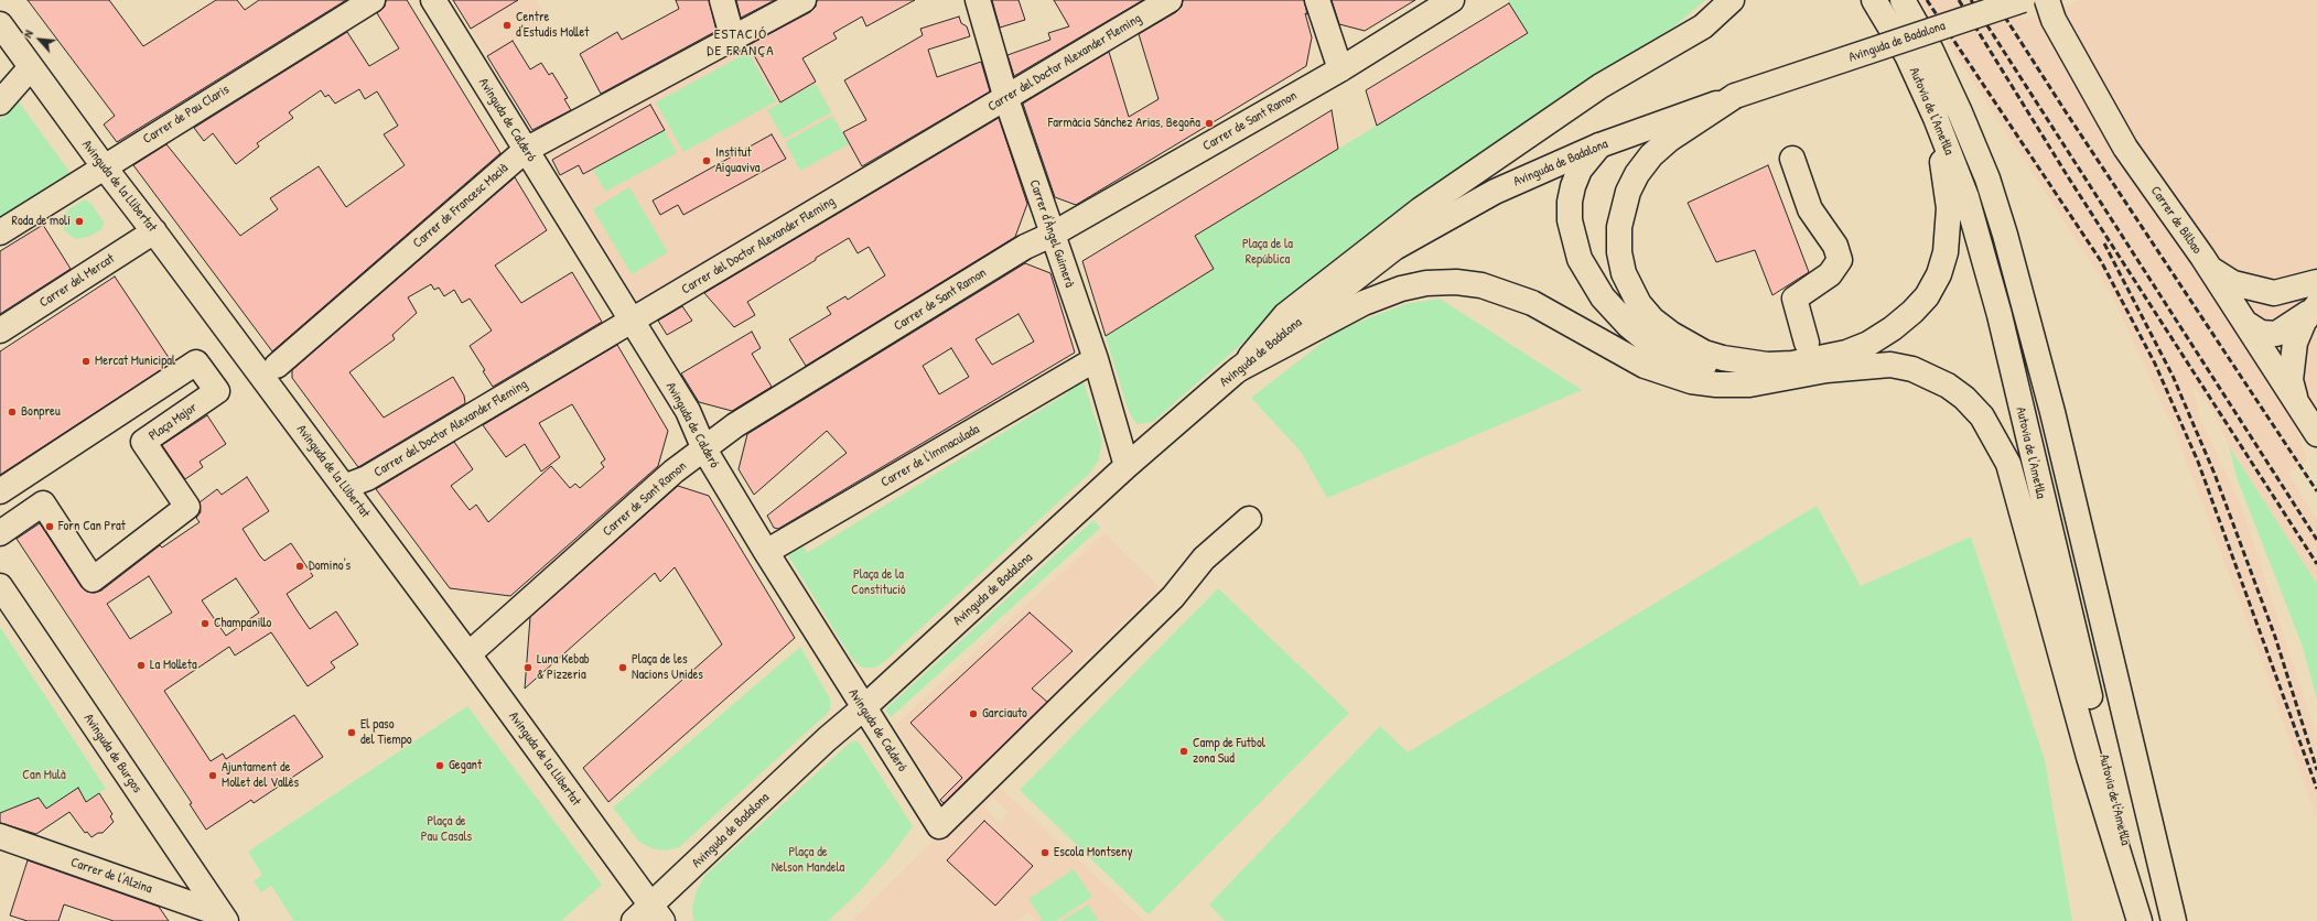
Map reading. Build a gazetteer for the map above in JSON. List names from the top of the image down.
{
  "streets": {
    "main road": [
      "Avinguda de Badalona",
      "Carrer del Doctor Alexander Fleming",
      "Autovia de l'Ametlla",
      "Carrer de Pau Claris",
      "Avinguda de Calderó",
      "Carrer de Sant Ramon",
      "Avinguda de la Llibertat",
      "Carrer de Francesc Macià",
      "Carrer de Bilbao",
      "Carrer d'Àngel Guimerà",
      "Carrer del Mercat",
      "Plaça Major",
      "Carrer de l'Immaculada",
      "Avinguda de Burgos",
      "Carrer de l'Alzina"
    ]
  },
  "crossings": [
    ["Avinguda de Badalona", "Avinguda de Calderó"],
    ["Avinguda de Badalona", "Avinguda de la Llibertat"],
    ["Avinguda de Badalona", "Carrer d'Àngel Guimerà"],
    ["Carrer del Doctor Alexander Fleming", "Avinguda de Calderó"],
    ["Carrer del Doctor Alexander Fleming", "Avinguda de la Llibertat"],
    ["Carrer del Doctor Alexander Fleming", "Carrer d'Àngel Guimerà"],
    ["Carrer de Pau Claris", "Avinguda de la Llibertat"],
    ["Avinguda de Calderó", "Carrer de Sant Ramon"],
    ["Avinguda de Calderó", "Carrer de Francesc Macià"],
    ["Avinguda de Calderó", "Carrer de l'Immaculada"],
    ["Carrer de Sant Ramon", "Avinguda de la Llibertat"],
    ["Carrer de Sant Ramon", "Carrer d'Àngel Guimerà"],
    ["Avinguda de la Llibertat", "Carrer del Mercat"],
    ["Carrer d'Àngel Guimerà", "Carrer de l'Immaculada"],
    ["Avinguda de Burgos", "Carrer de l'Alzina"]
  ],
  "districts": ["ESTACIÓ DE FRANÇA"],
  "parks": [
    "Plaça de la República",
    "Plaça de la Constitució",
    "Can Mulà",
    "Plaça de Pau Casals",
    "Plaça de Nelson Mandela"
  ],
  "places": [
    "Centre d'Estudis Mollet",
    "Farmàcia Sánchez Arias, Begoña",
    "Institut Aiguaviva",
    "Roda de molí",
    "Mercat Municipal",
    "Bonpreu",
    "Forn Can Prat",
    "Domino's",
    "Champanillo",
    "La Molleta",
    "Luna Kebab & Pizzeria",
    "Plaça de les Nacions Unides",
    "Garciauto",
    "El paso del Tiempo",
    "Camp de Futbol zona Sud",
    "Gegant",
    "Ajuntament de Mollet del Vallès",
    "Escola Montseny"
  ],
  "north": "top left"
}
